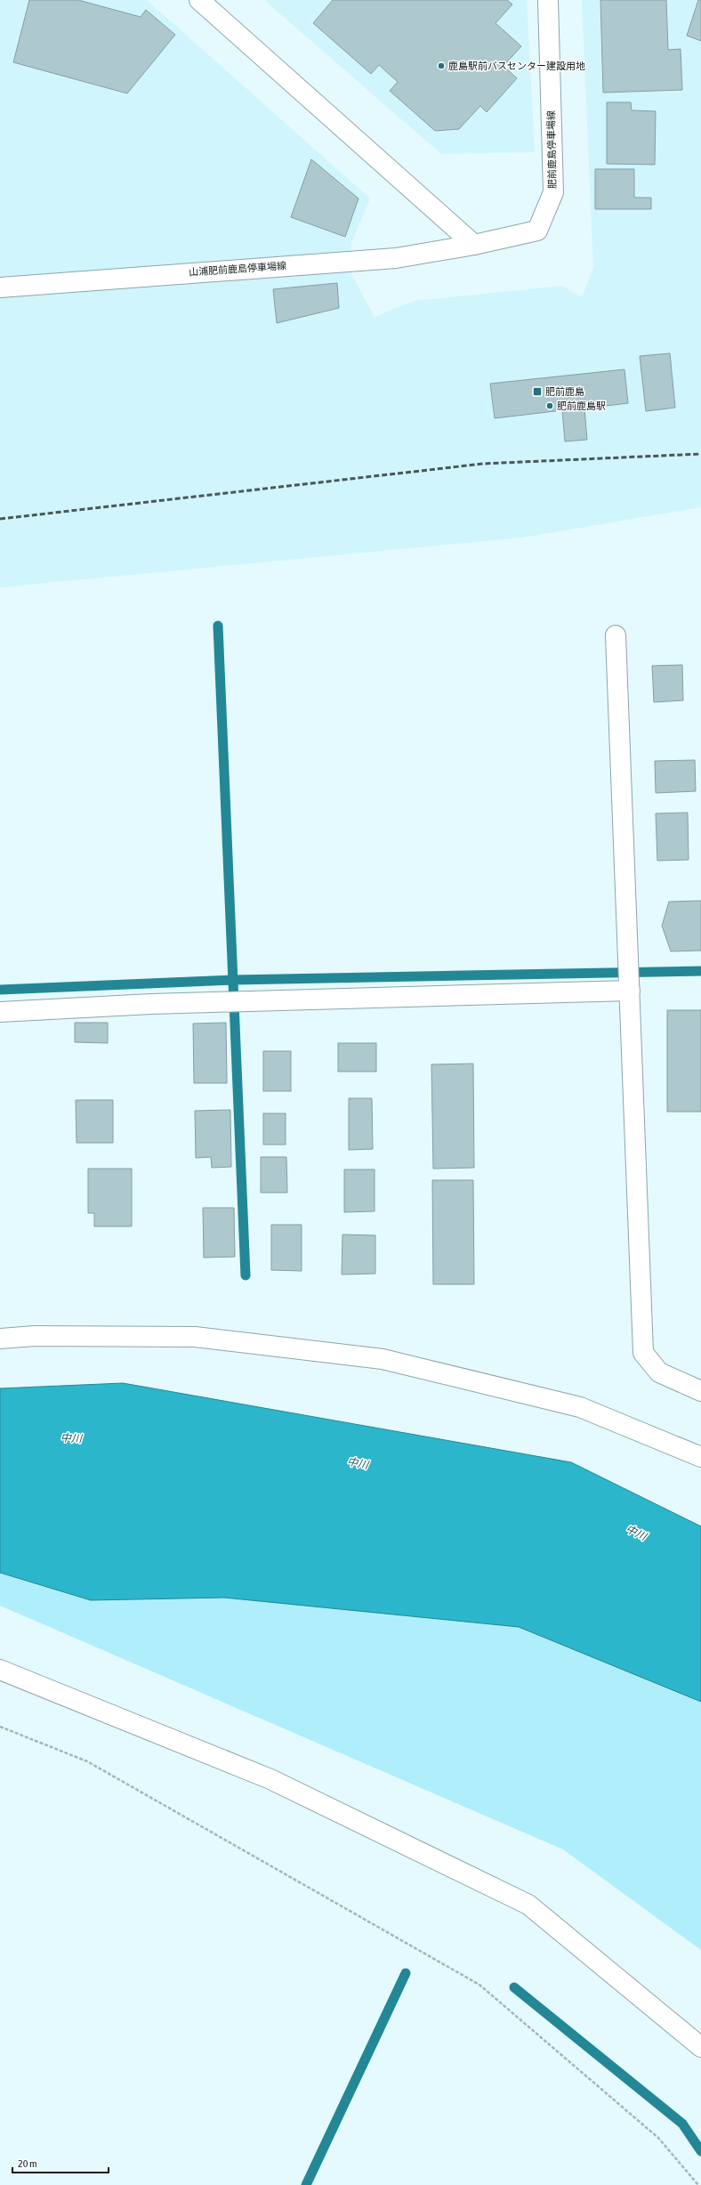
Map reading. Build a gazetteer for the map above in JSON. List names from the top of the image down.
{
  "streets": {
    "street": ["肥前鹿島停車場線", "山浦肥前鹿島停車場線"]
  },
  "crossings": [
    ["肥前鹿島停車場線", "山浦肥前鹿島停車場線"]
  ],
  "water": ["中川"],
  "places": {
    "other": ["鹿島駅前バスセンター建設用地", "肥前鹿島駅"],
    "transit": ["肥前鹿島"]
  },
  "scale_bar": "20 m"
}
